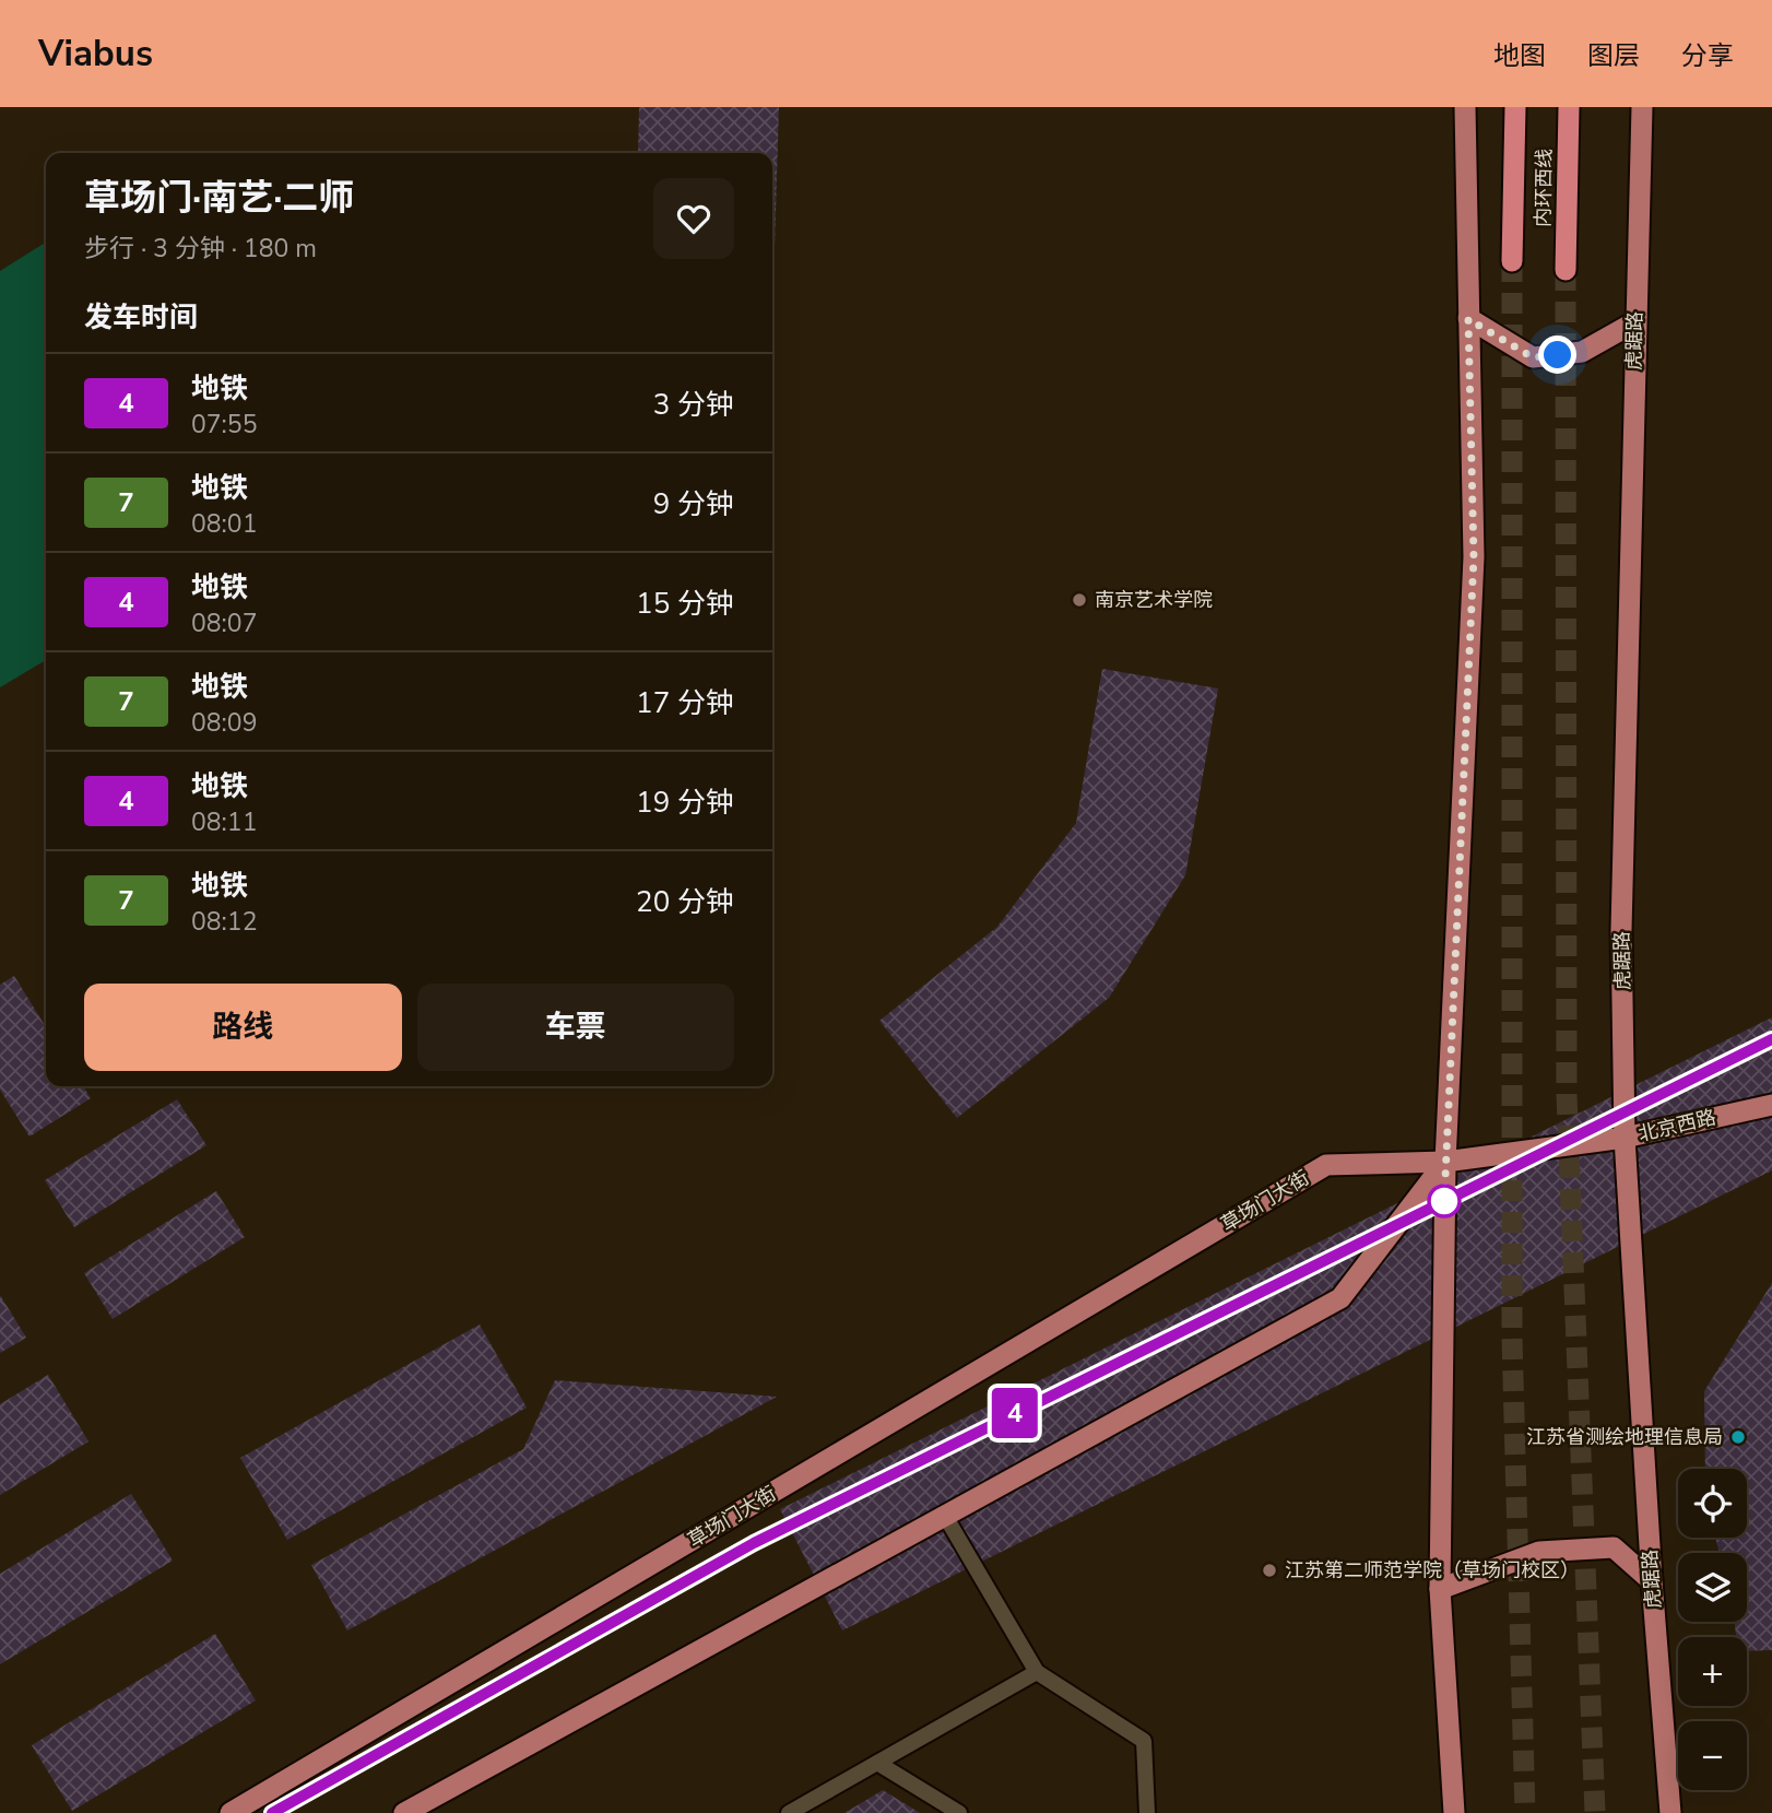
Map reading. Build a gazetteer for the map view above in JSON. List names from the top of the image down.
{
  "streets": {
    "highway": ["内环西线"],
    "main road": ["虎踞路", "北京西路", "草场门大街"]
  },
  "crossings": [
    ["虎踞路", "北京西路"],
    ["北京西路", "草场门大街"]
  ],
  "places": ["南京艺术学院", "江苏省测绘地理信息局", "江苏第二师范学院（草场门校区）"],
  "lines": ["metro line 4"],
  "page": {
    "header": "Viabus",
    "nav": ["地图", "图层", "分享"],
    "on_map": "4",
    "heading": [
      ["草场门·南艺·二师", "步行 · 3 分钟 · 180 m"],
      "发车时间"
    ],
    "list": [
      {
        "mark": "4",
        "name": "地铁",
        "note": "07:55",
        "value": "3 分钟"
      },
      {
        "mark": "7",
        "name": "地铁",
        "note": "08:01",
        "value": "9 分钟"
      },
      {
        "mark": "4",
        "name": "地铁",
        "note": "08:07",
        "value": "15 分钟"
      },
      {
        "mark": "7",
        "name": "地铁",
        "note": "08:09",
        "value": "17 分钟"
      },
      {
        "mark": "4",
        "name": "地铁",
        "note": "08:11",
        "value": "19 分钟"
      },
      {
        "mark": "7",
        "name": "地铁",
        "note": "08:12",
        "value": "20 分钟"
      }
    ],
    "buttons": ["路线", "车票"],
    "map_buttons": ["+", "−"]
  }
}
